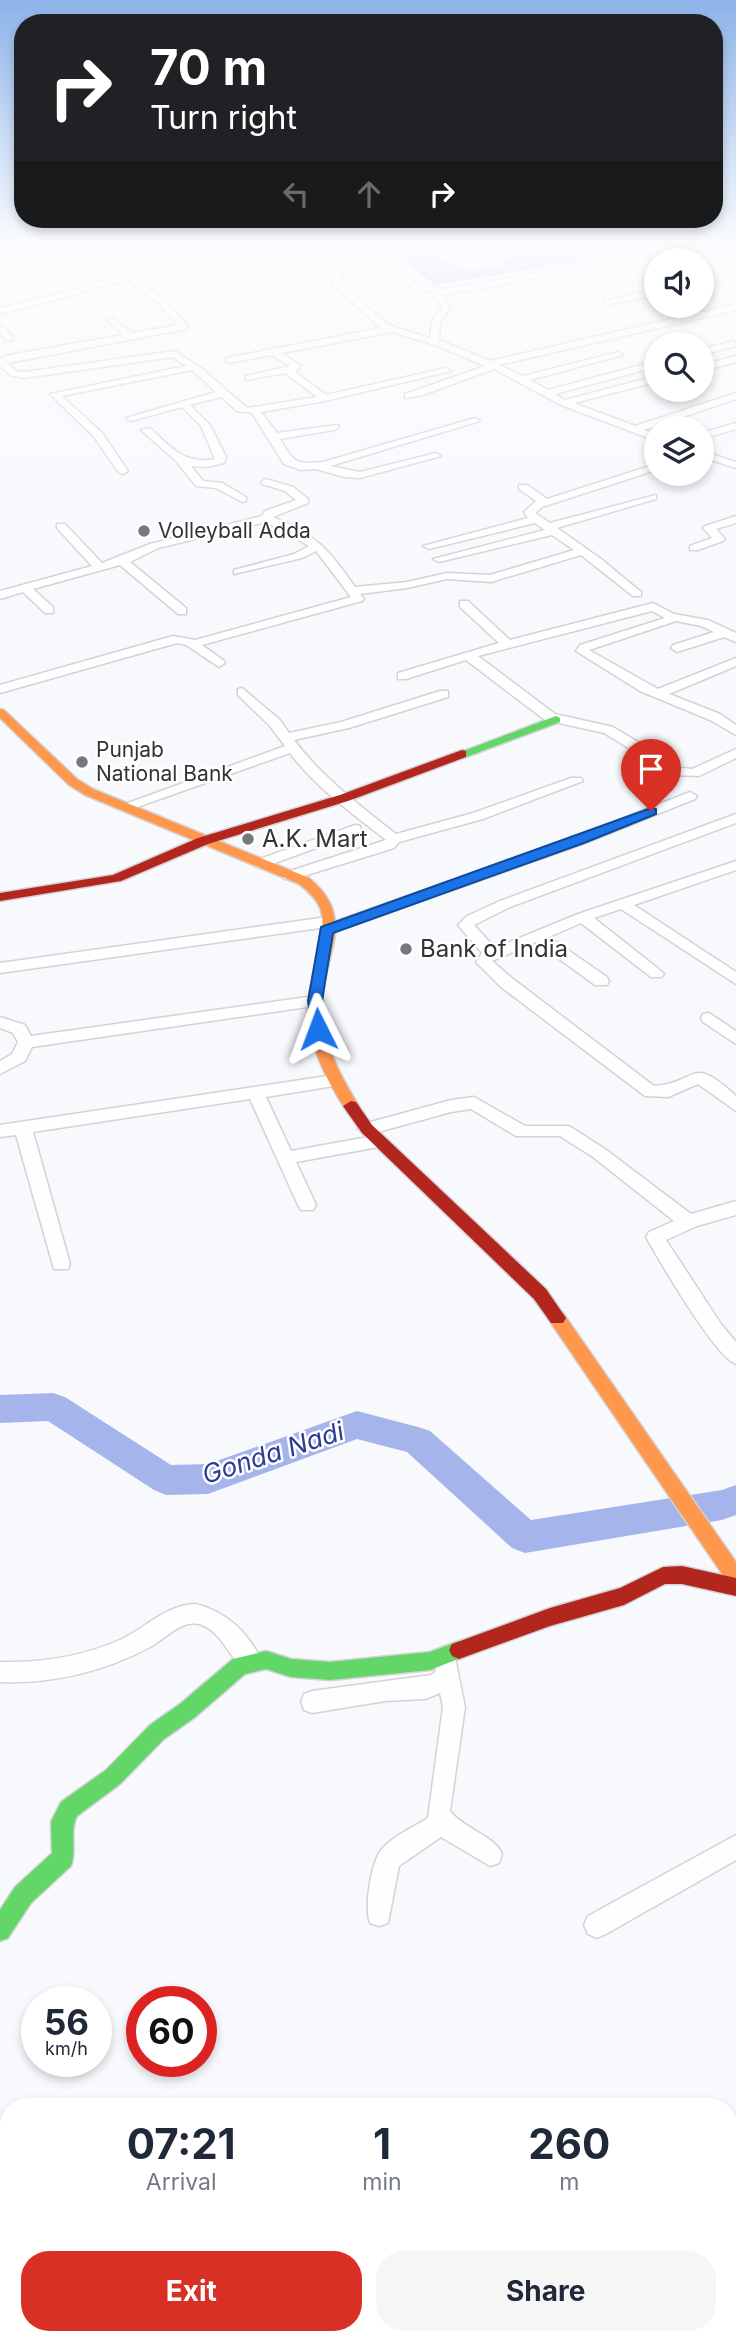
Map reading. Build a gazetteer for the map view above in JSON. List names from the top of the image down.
{
  "water": ["Gonda Nadi"],
  "places": [
    "Volleyball Adda",
    "Punjab National Bank",
    "A.K. Mart",
    "Bank of India"
  ],
  "page": {
    "turn": ["70 m", "Turn right"],
    "speed": "56 km/h",
    "limit": "60",
    "eta": [
      "07:21",
      "Arrival",
      "1",
      "min",
      "260",
      "m"
    ],
    "buttons": ["Exit", "Share"]
  }
}
